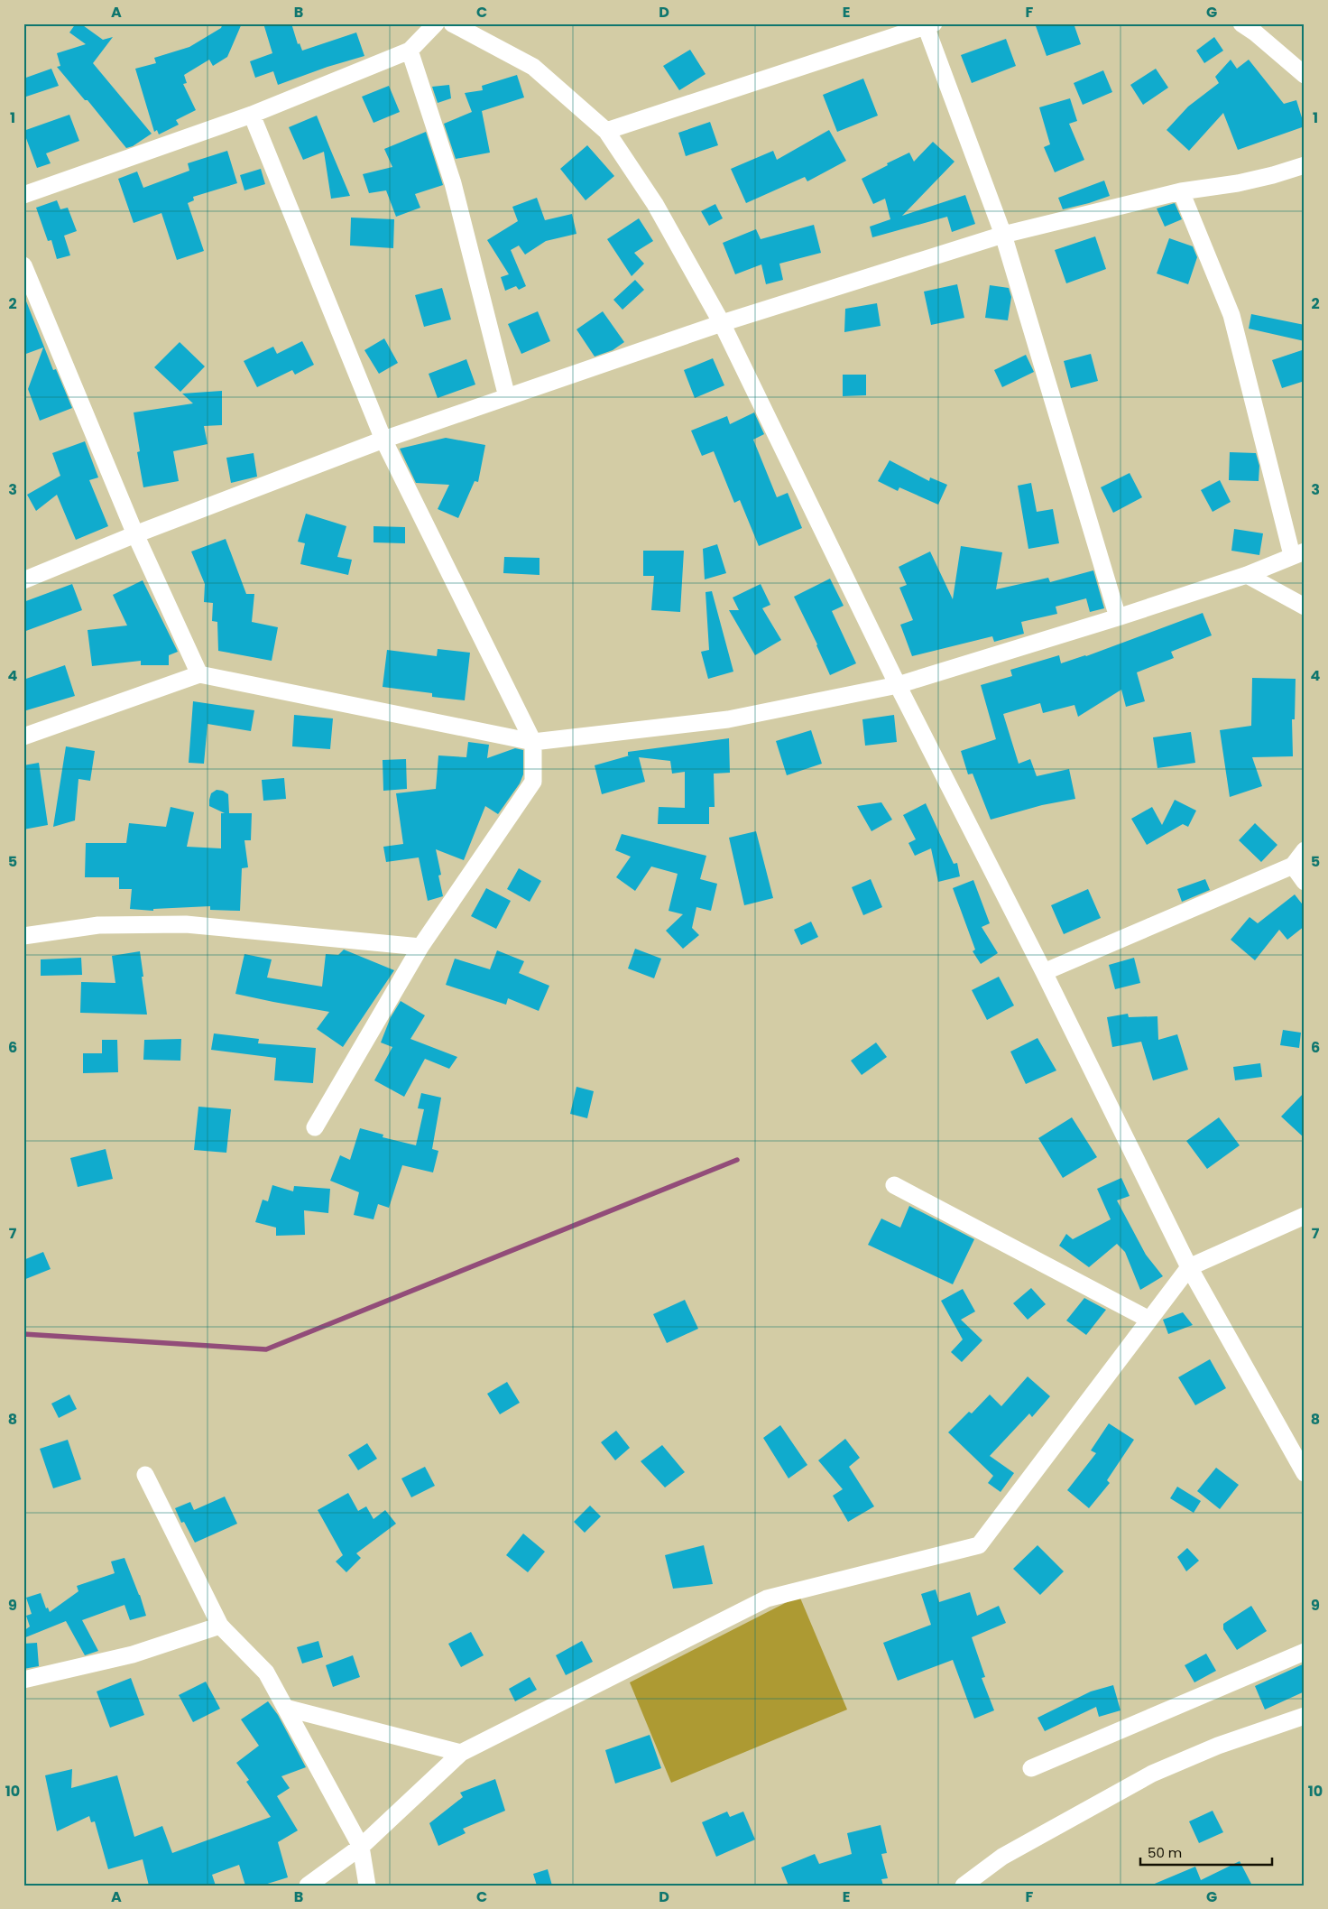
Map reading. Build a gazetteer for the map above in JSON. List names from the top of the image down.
{
  "scale_bar": "50 m",
  "grid": {
    "columns": [
      "A",
      "B",
      "C",
      "D",
      "E",
      "F",
      "G"
    ],
    "rows": [
      "1",
      "2",
      "3",
      "4",
      "5",
      "6",
      "7",
      "8",
      "9",
      "10"
    ]
  }
}
